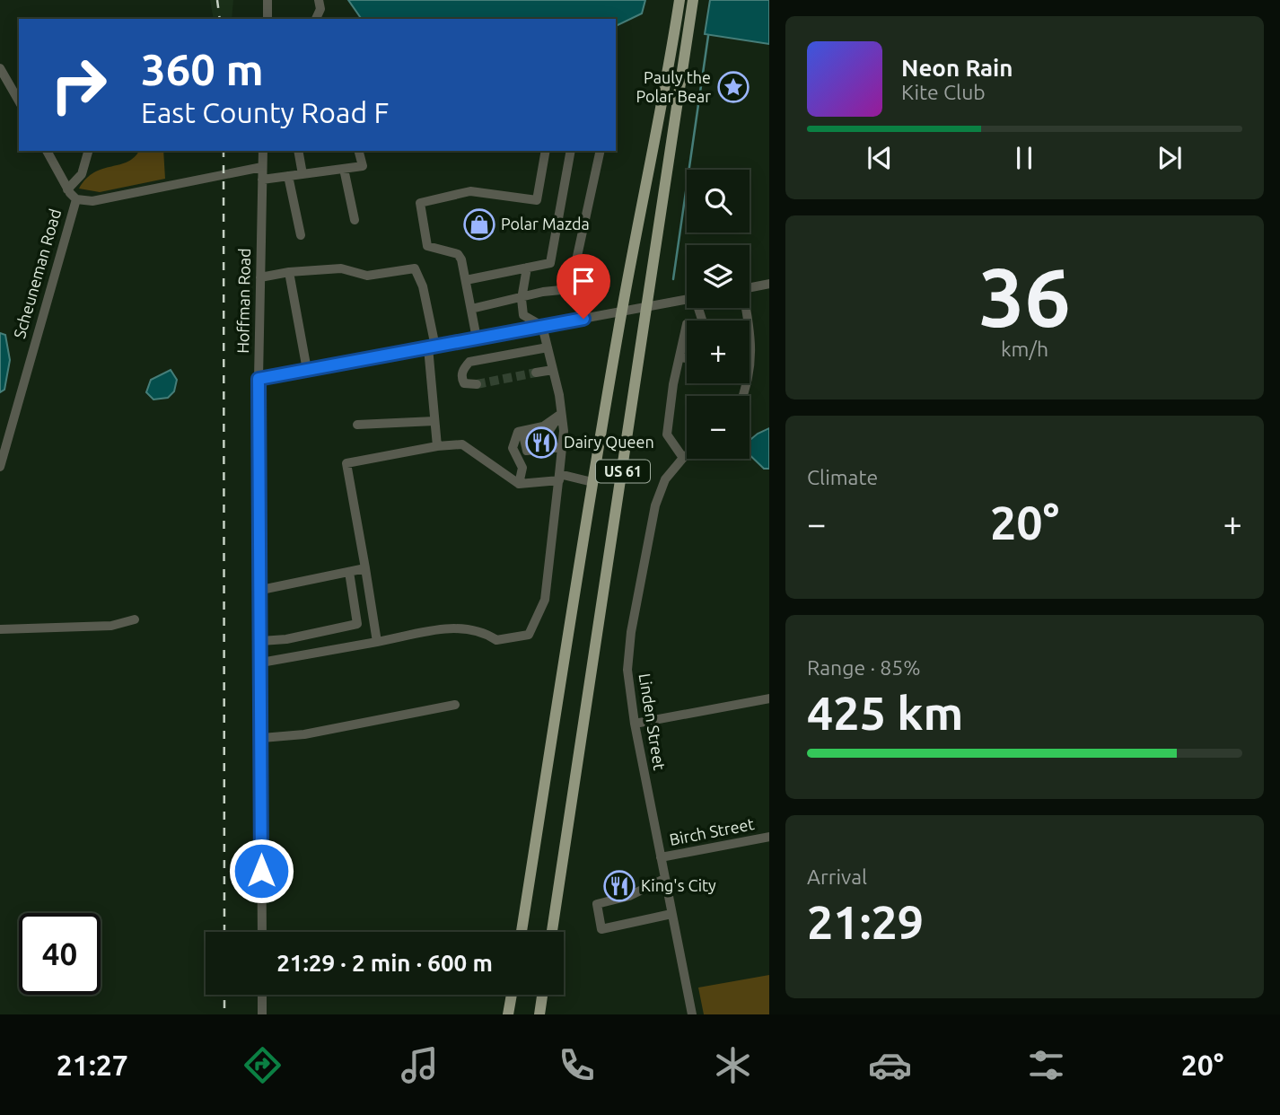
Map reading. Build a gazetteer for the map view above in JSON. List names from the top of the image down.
{
  "streets": {
    "main road": ["US 61"],
    "street": [
      "Scheuneman Road",
      "Hoffman Road",
      "Linden Street",
      "Birch Street"
    ]
  },
  "crossings": [
    ["Scheuneman Road", "Hoffman Road"],
    ["Linden Street", "Birch Street"]
  ],
  "places": {
    "place": ["Pauly the Polar Bear"],
    "shop": ["Polar Mazda"],
    "restaurant": ["Dairy Queen", "King's City"]
  },
  "page": {
    "turn": ["360 m", "East County Road F"],
    "song": ["Neon Rain", "Kite Club"],
    "map_buttons": ["+", "−"],
    "tile": [
      ["36", "km/h"],
      "Climate",
      ["Range · 85%", "425 km"],
      ["Arrival", "21:29"]
    ],
    "heat": ["−", "20°", "+"],
    "limit": "40",
    "trip": "21:29 · 2 min · 600 m",
    "tabs": ["21:27", "20°"]
  }
}
